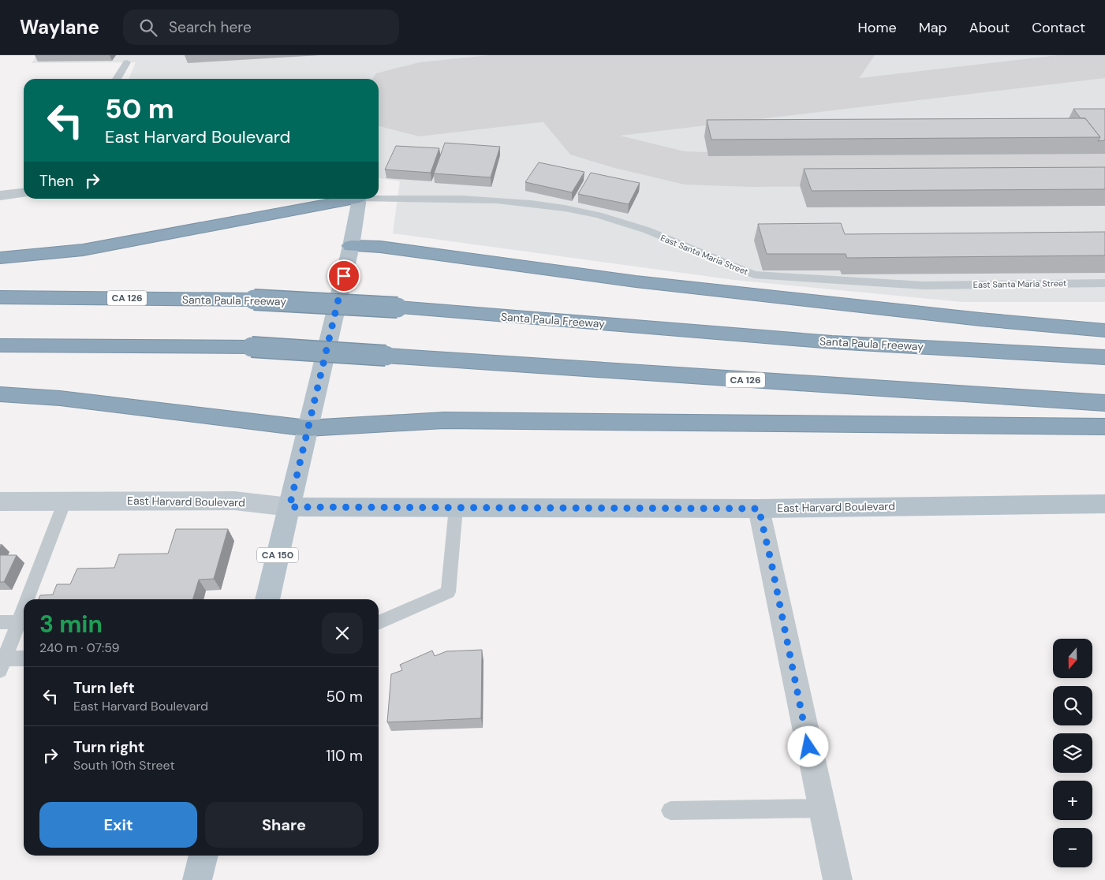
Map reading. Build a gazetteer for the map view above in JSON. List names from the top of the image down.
{
  "streets": {
    "highway": ["CA 126", "Santa Paula Freeway"],
    "main road": ["East Harvard Boulevard", "CA 150"],
    "lane": ["East Santa Maria Street"]
  },
  "crossings": [
    ["East Harvard Boulevard", "CA 150"]
  ],
  "north": "bottom",
  "page": {
    "header": "Waylane",
    "search": "Search here",
    "nav": [
      "Home",
      "Map",
      "About",
      "Contact"
    ],
    "turn": ["50 m", "East Harvard Boulevard"],
    "then": "Then",
    "heading": ["3 min", "240 m · 07:59"],
    "map_buttons": ["+", "−"],
    "list": [
      {
        "name": "Turn left",
        "note": "East Harvard Boulevard",
        "value": "50 m"
      },
      {
        "name": "Turn right",
        "note": "South 10th Street",
        "value": "110 m"
      }
    ],
    "buttons": ["Exit", "Share"]
  }
}
